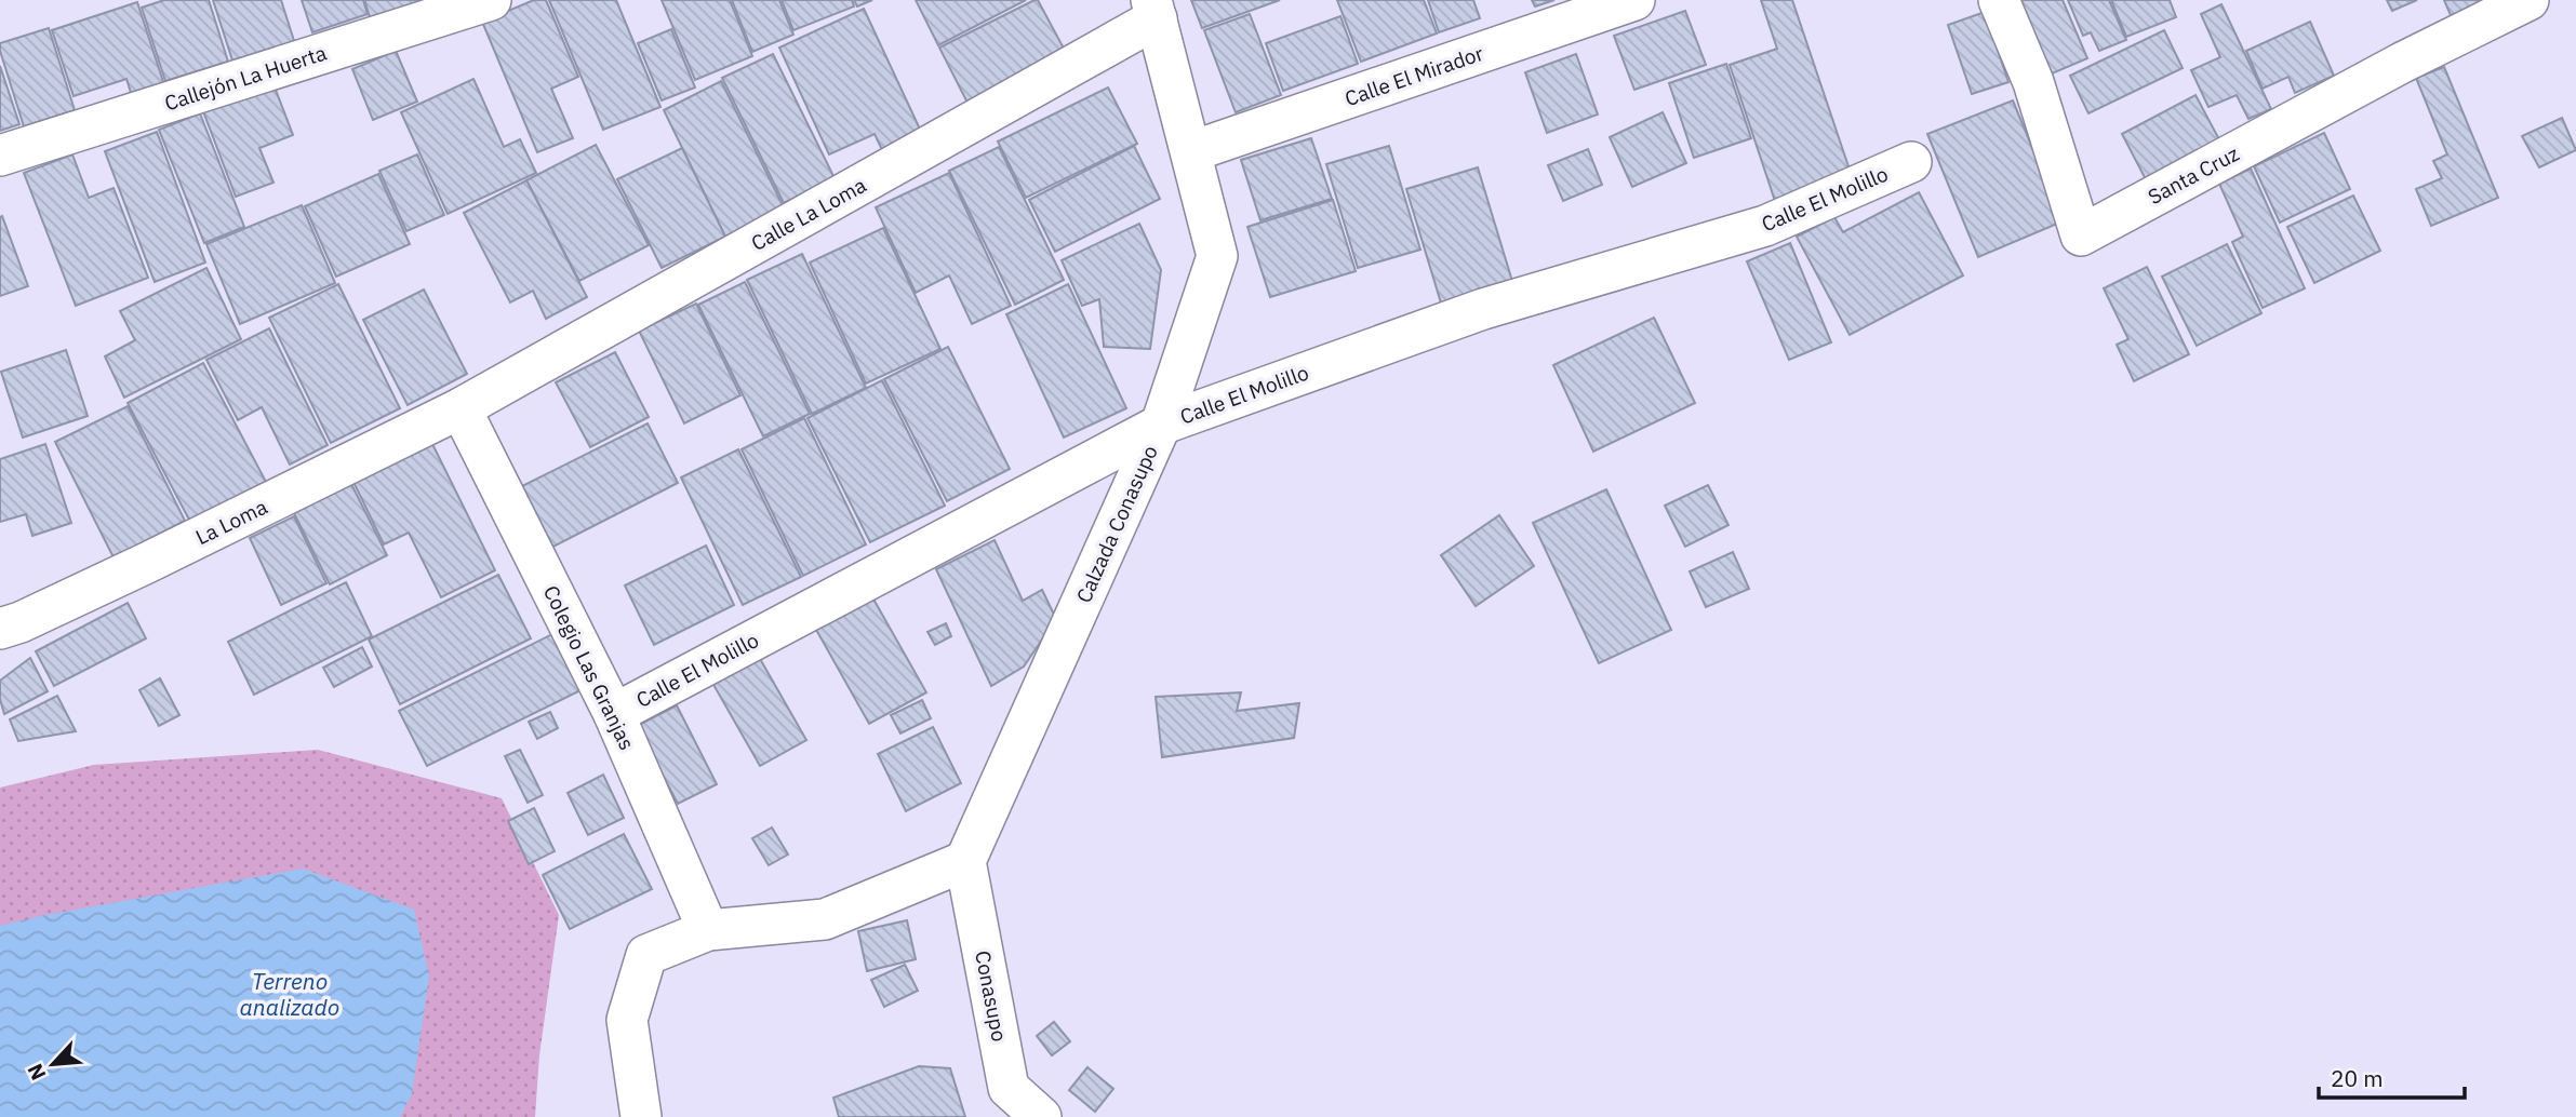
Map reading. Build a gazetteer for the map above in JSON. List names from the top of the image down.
{
  "streets": {
    "street": [
      "Calle El Mirador",
      "Callejón La Huerta",
      "Santa Cruz",
      "Calle El Molillo",
      "Calle La Loma",
      "La Loma",
      "Calzada Conasupo",
      "Colegio Las Granjas",
      "Conasupo"
    ]
  },
  "crossings": [
    ["Calle El Mirador", "Calzada Conasupo"],
    ["Calle El Molillo", "Calzada Conasupo"],
    ["Calle El Molillo", "Colegio Las Granjas"],
    ["Calle La Loma", "La Loma"],
    ["Calle La Loma", "Calzada Conasupo"],
    ["Calle La Loma", "Colegio Las Granjas"],
    ["La Loma", "Colegio Las Granjas"],
    ["Calzada Conasupo", "Conasupo"]
  ],
  "water": ["Terreno analizado"],
  "scale_bar": "20 m",
  "north": "bottom left"
}
